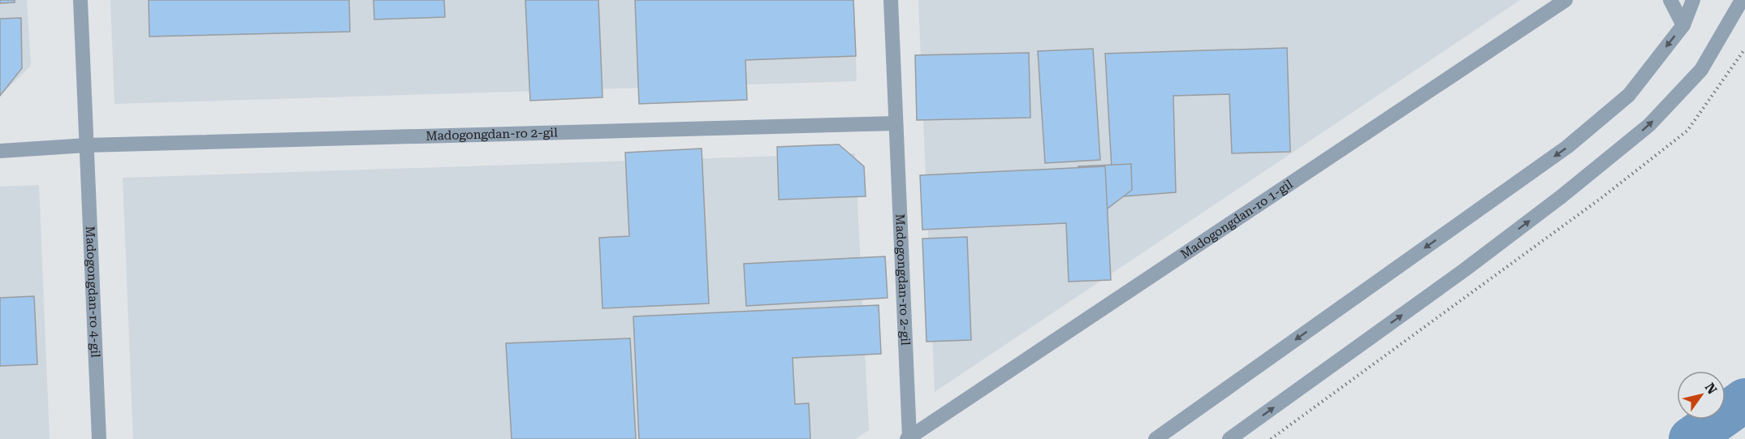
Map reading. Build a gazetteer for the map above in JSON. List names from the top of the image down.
{
  "streets": {
    "street": ["Madogongdan-ro 2-gil", "Madogongdan-ro 1-gil", "Madogongdan-ro 4-gil"]
  },
  "crossings": [
    ["Madogongdan-ro 2-gil", "Madogongdan-ro 1-gil"],
    ["Madogongdan-ro 2-gil", "Madogongdan-ro 4-gil"]
  ],
  "north": "top right"
}
